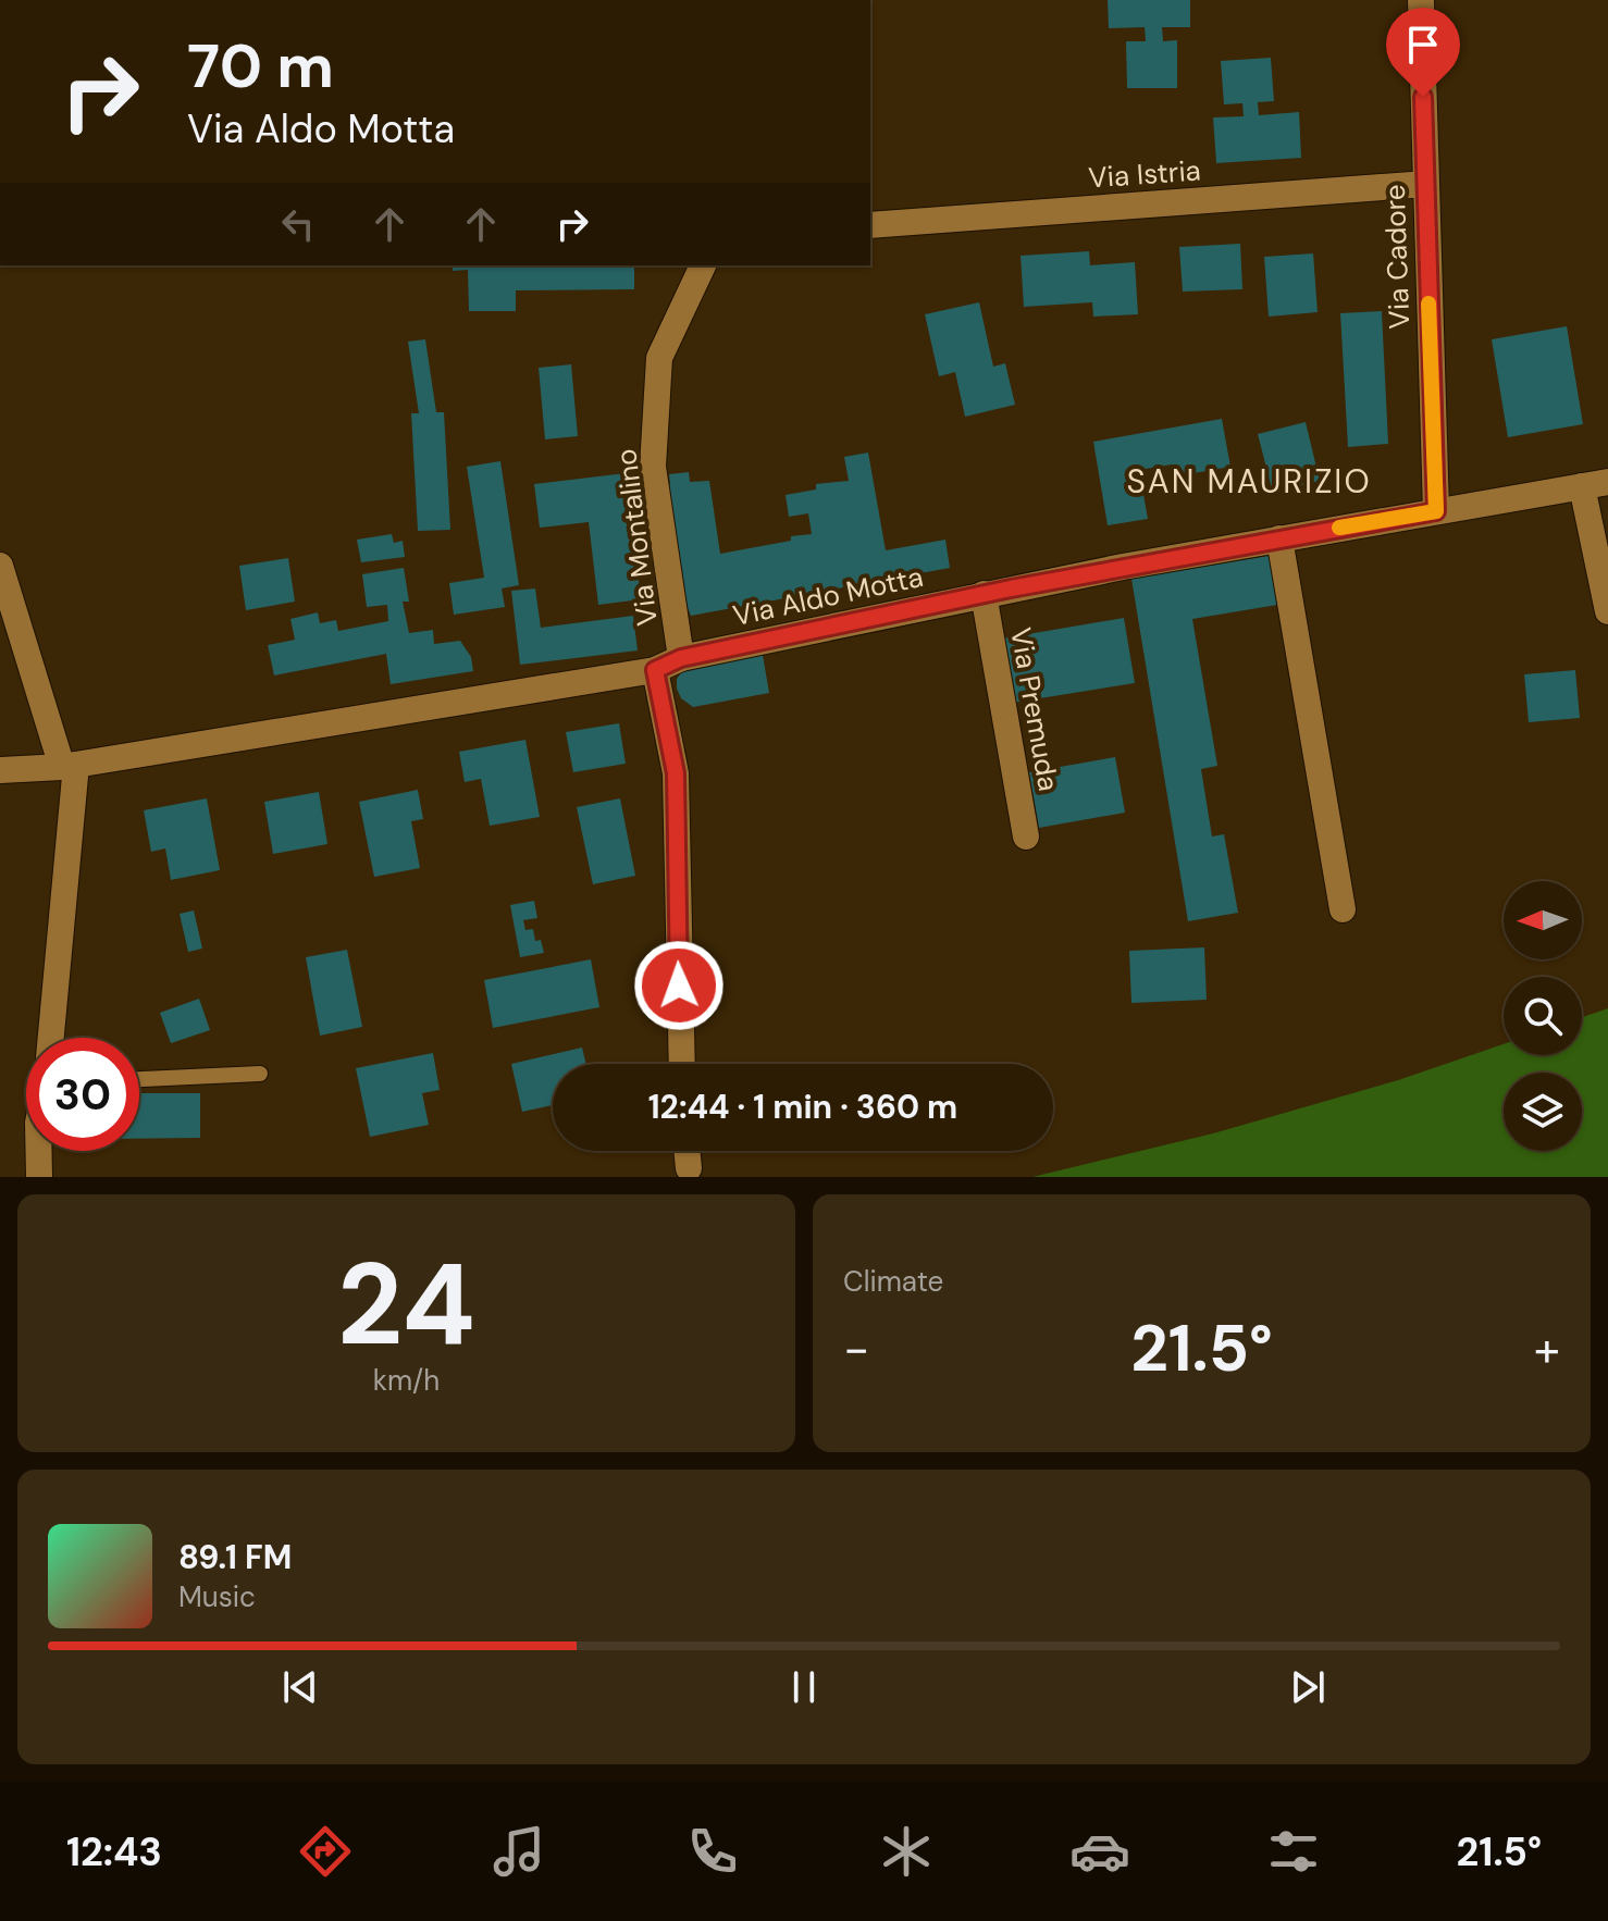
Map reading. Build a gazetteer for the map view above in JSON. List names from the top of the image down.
{
  "streets": {
    "street": [
      "Via Istria",
      "Via Cadore",
      "Via Montalino",
      "Via Aldo Motta",
      "Via Premuda"
    ]
  },
  "crossings": [
    ["Via Istria", "Via Cadore"],
    ["Via Cadore", "Via Aldo Motta"],
    ["Via Montalino", "Via Aldo Motta"],
    ["Via Aldo Motta", "Via Premuda"]
  ],
  "districts": ["SAN MAURIZIO"],
  "north": "left",
  "page": {
    "turn": ["70 m", "Via Aldo Motta"],
    "limit": "30",
    "trip": "12:44 · 1 min · 360 m",
    "tile": [
      ["24", "km/h"],
      "Climate"
    ],
    "heat": ["−", "21.5°", "+"],
    "song": ["89.1 FM", "Music"],
    "tabs": ["12:43", "21.5°"]
  }
}
